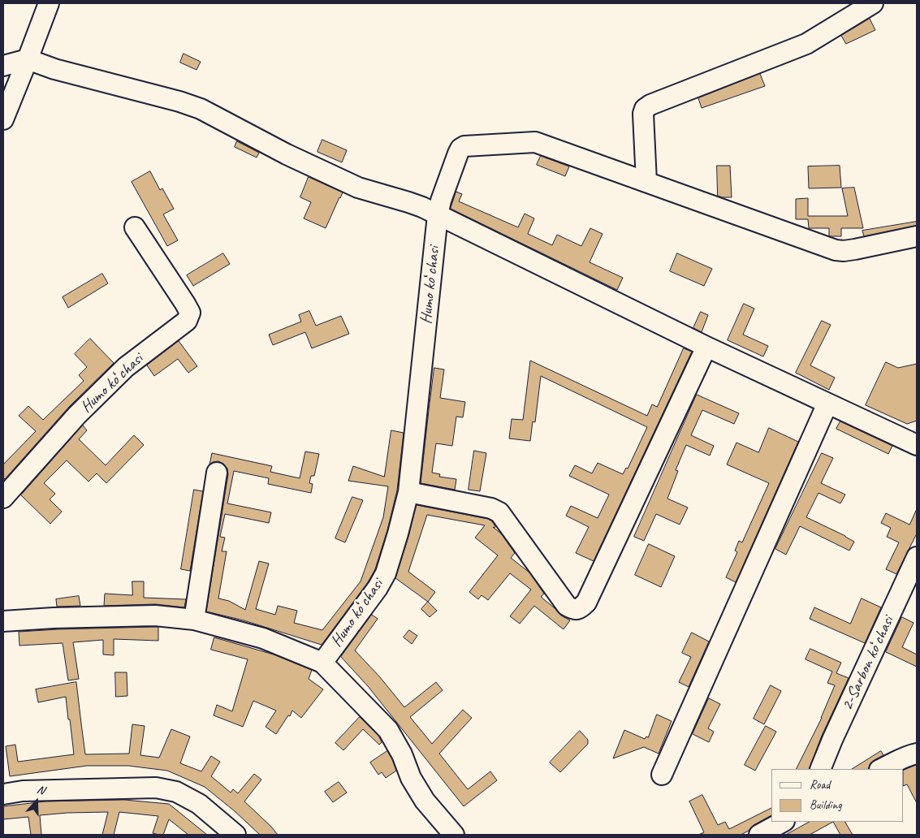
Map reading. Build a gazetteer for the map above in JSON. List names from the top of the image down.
{
  "streets": {
    "street": ["Humo koʻchasi", "2-Sarbon koʻchasi"]
  },
  "legend": ["Road", "Building"],
  "north": "top"
}
